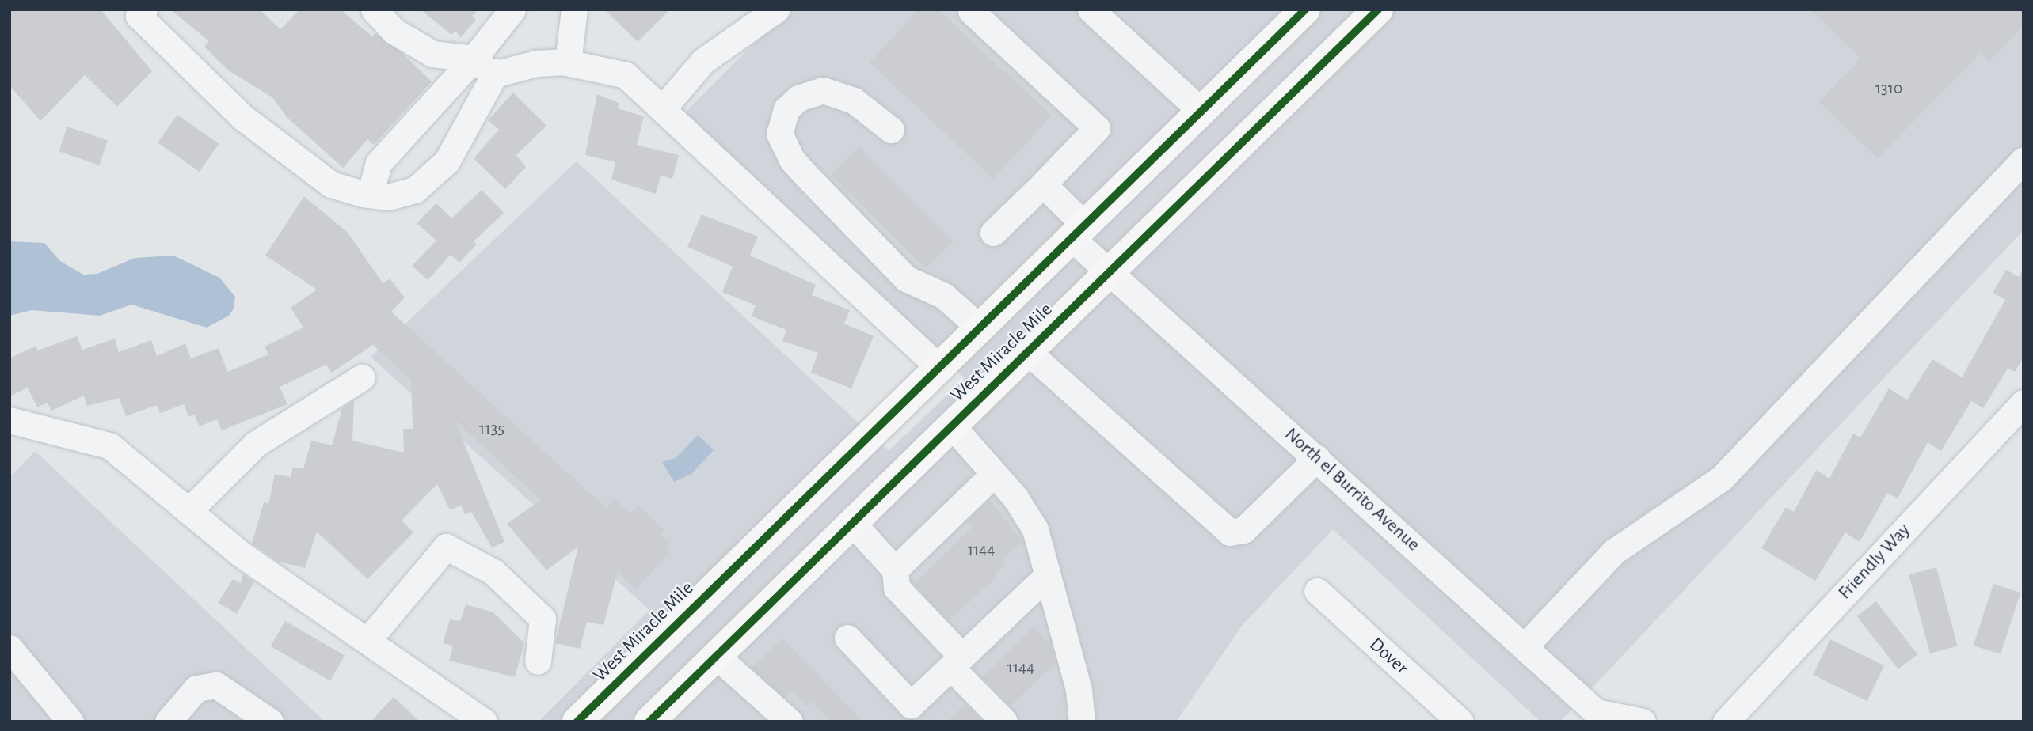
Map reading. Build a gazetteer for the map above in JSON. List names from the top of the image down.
{
  "streets": {
    "highway": ["West Miracle Mile"],
    "street": ["North el Burrito Avenue", "Friendly Way", "Dover"]
  },
  "crossings": [
    ["West Miracle Mile", "North el Burrito Avenue"]
  ],
  "house_numbers": [
    "1310",
    "1135",
    "1144",
    "1144"
  ]
}
